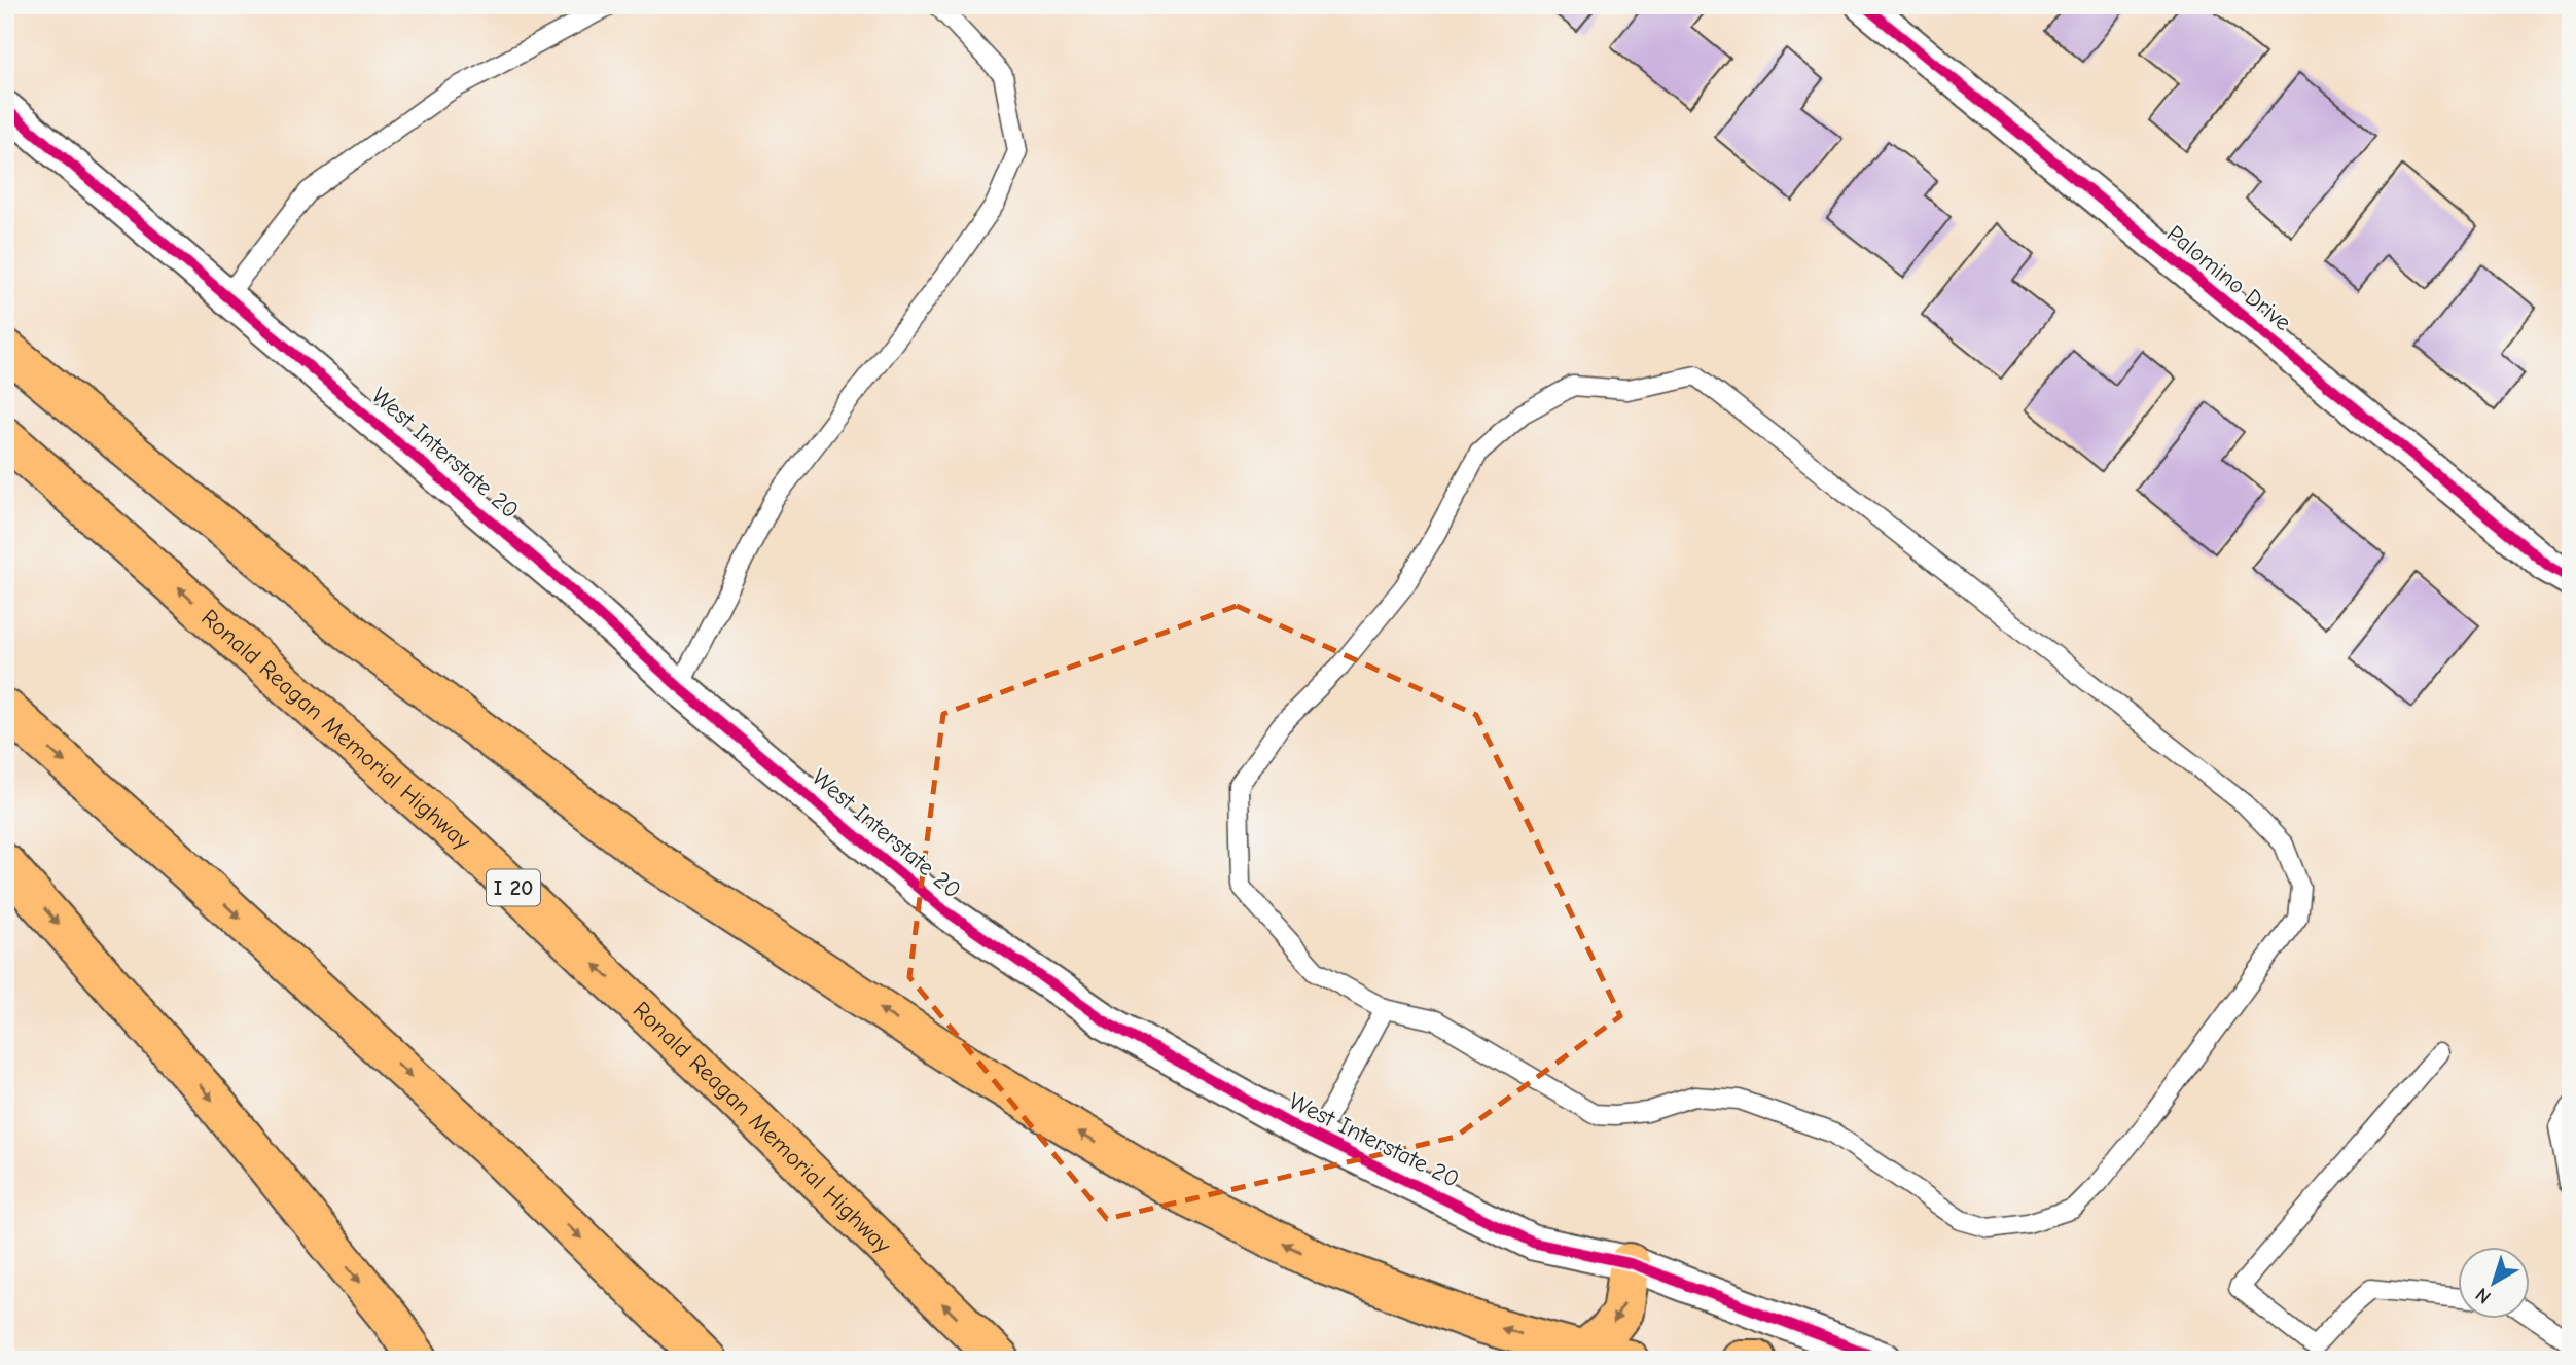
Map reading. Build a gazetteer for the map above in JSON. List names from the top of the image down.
{
  "streets": {
    "highway": ["Ronald Reagan Memorial Highway", "I 20"],
    "street": ["Palomino Drive", "West Interstate 20"]
  },
  "north": "bottom left"
}
